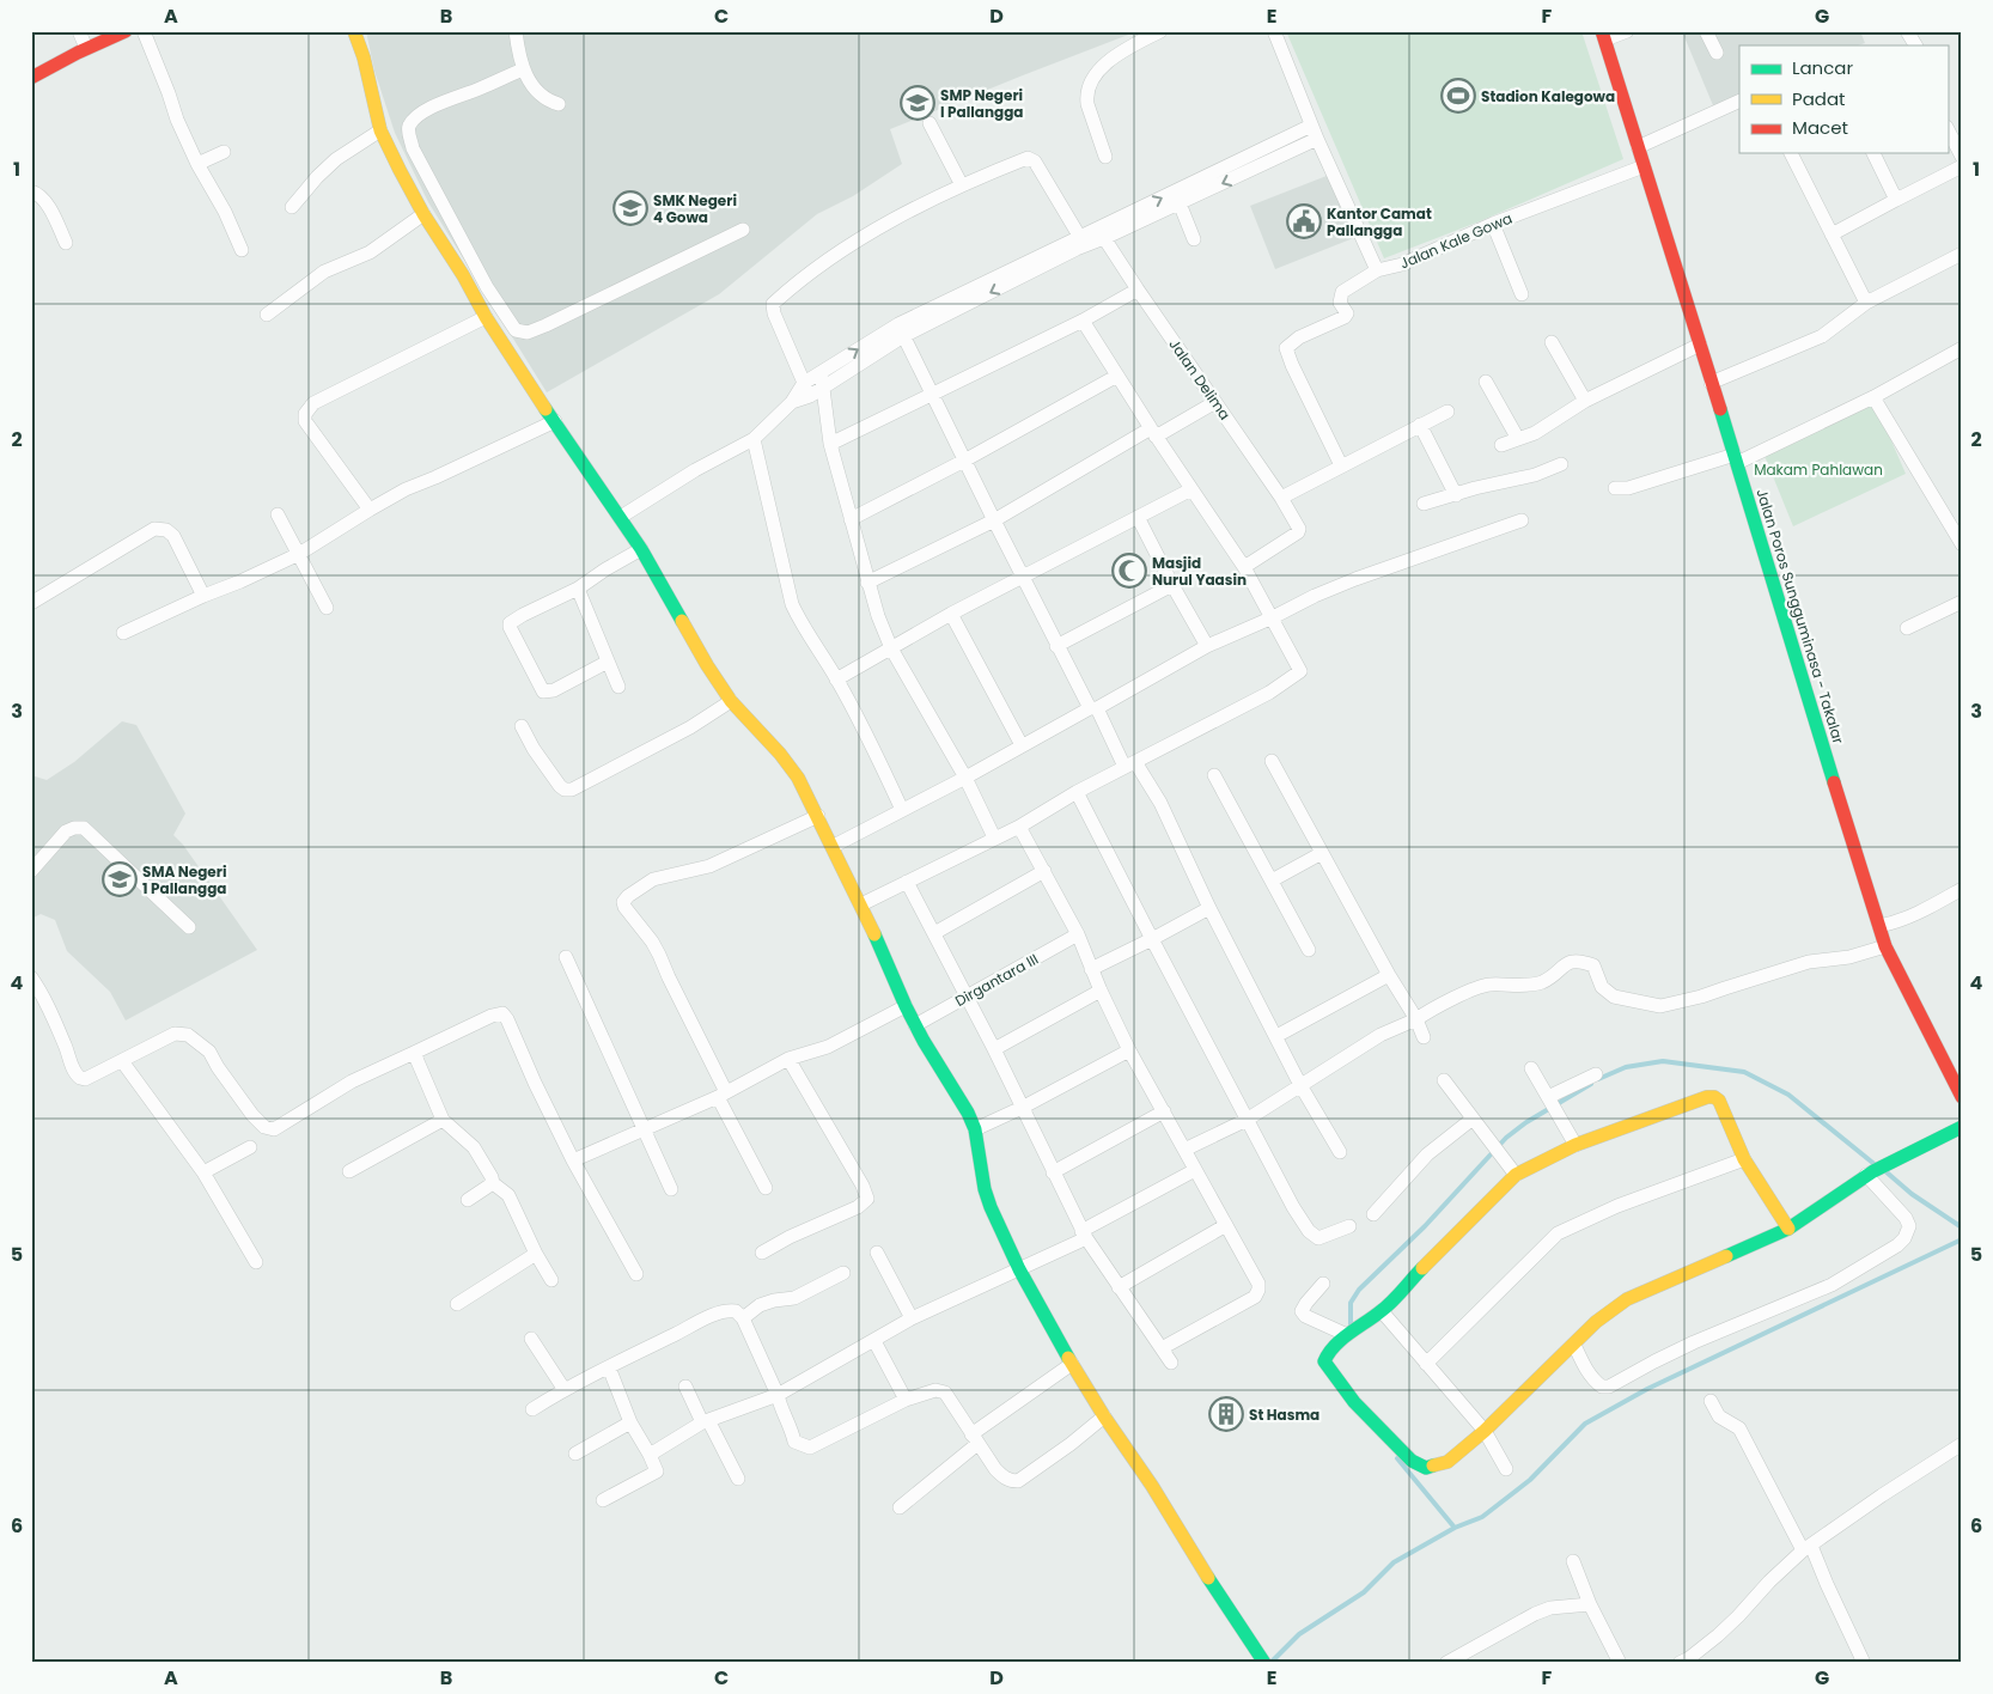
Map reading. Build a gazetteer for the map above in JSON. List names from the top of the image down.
{
  "streets": {
    "main road": ["Jalan Poros Sungguminasa - Takalar"],
    "street": ["Jalan Kale Gowa", "Jalan Delima", "Dirgantara III"]
  },
  "crossings": [
    ["Jalan Kale Gowa", "Jalan Poros Sungguminasa - Takalar"]
  ],
  "parks": ["Makam Pahlawan"],
  "places": {
    "sports": ["Stadion Kalegowa"],
    "school or university": ["SMP Negeri I Pallangga", "SMK Negeri 4 Gowa", "SMA Negeri 1 Pallangga"],
    "public building": ["Kantor Camat Pallangga"],
    "mosque": ["Masjid Nurul Yaasin"],
    "building": ["St Hasma"]
  },
  "legend": ["Lancar", "Padat", "Macet"],
  "grid": {
    "columns": [
      "A",
      "B",
      "C",
      "D",
      "E",
      "F",
      "G"
    ],
    "rows": [
      "1",
      "2",
      "3",
      "4",
      "5",
      "6"
    ]
  }
}
